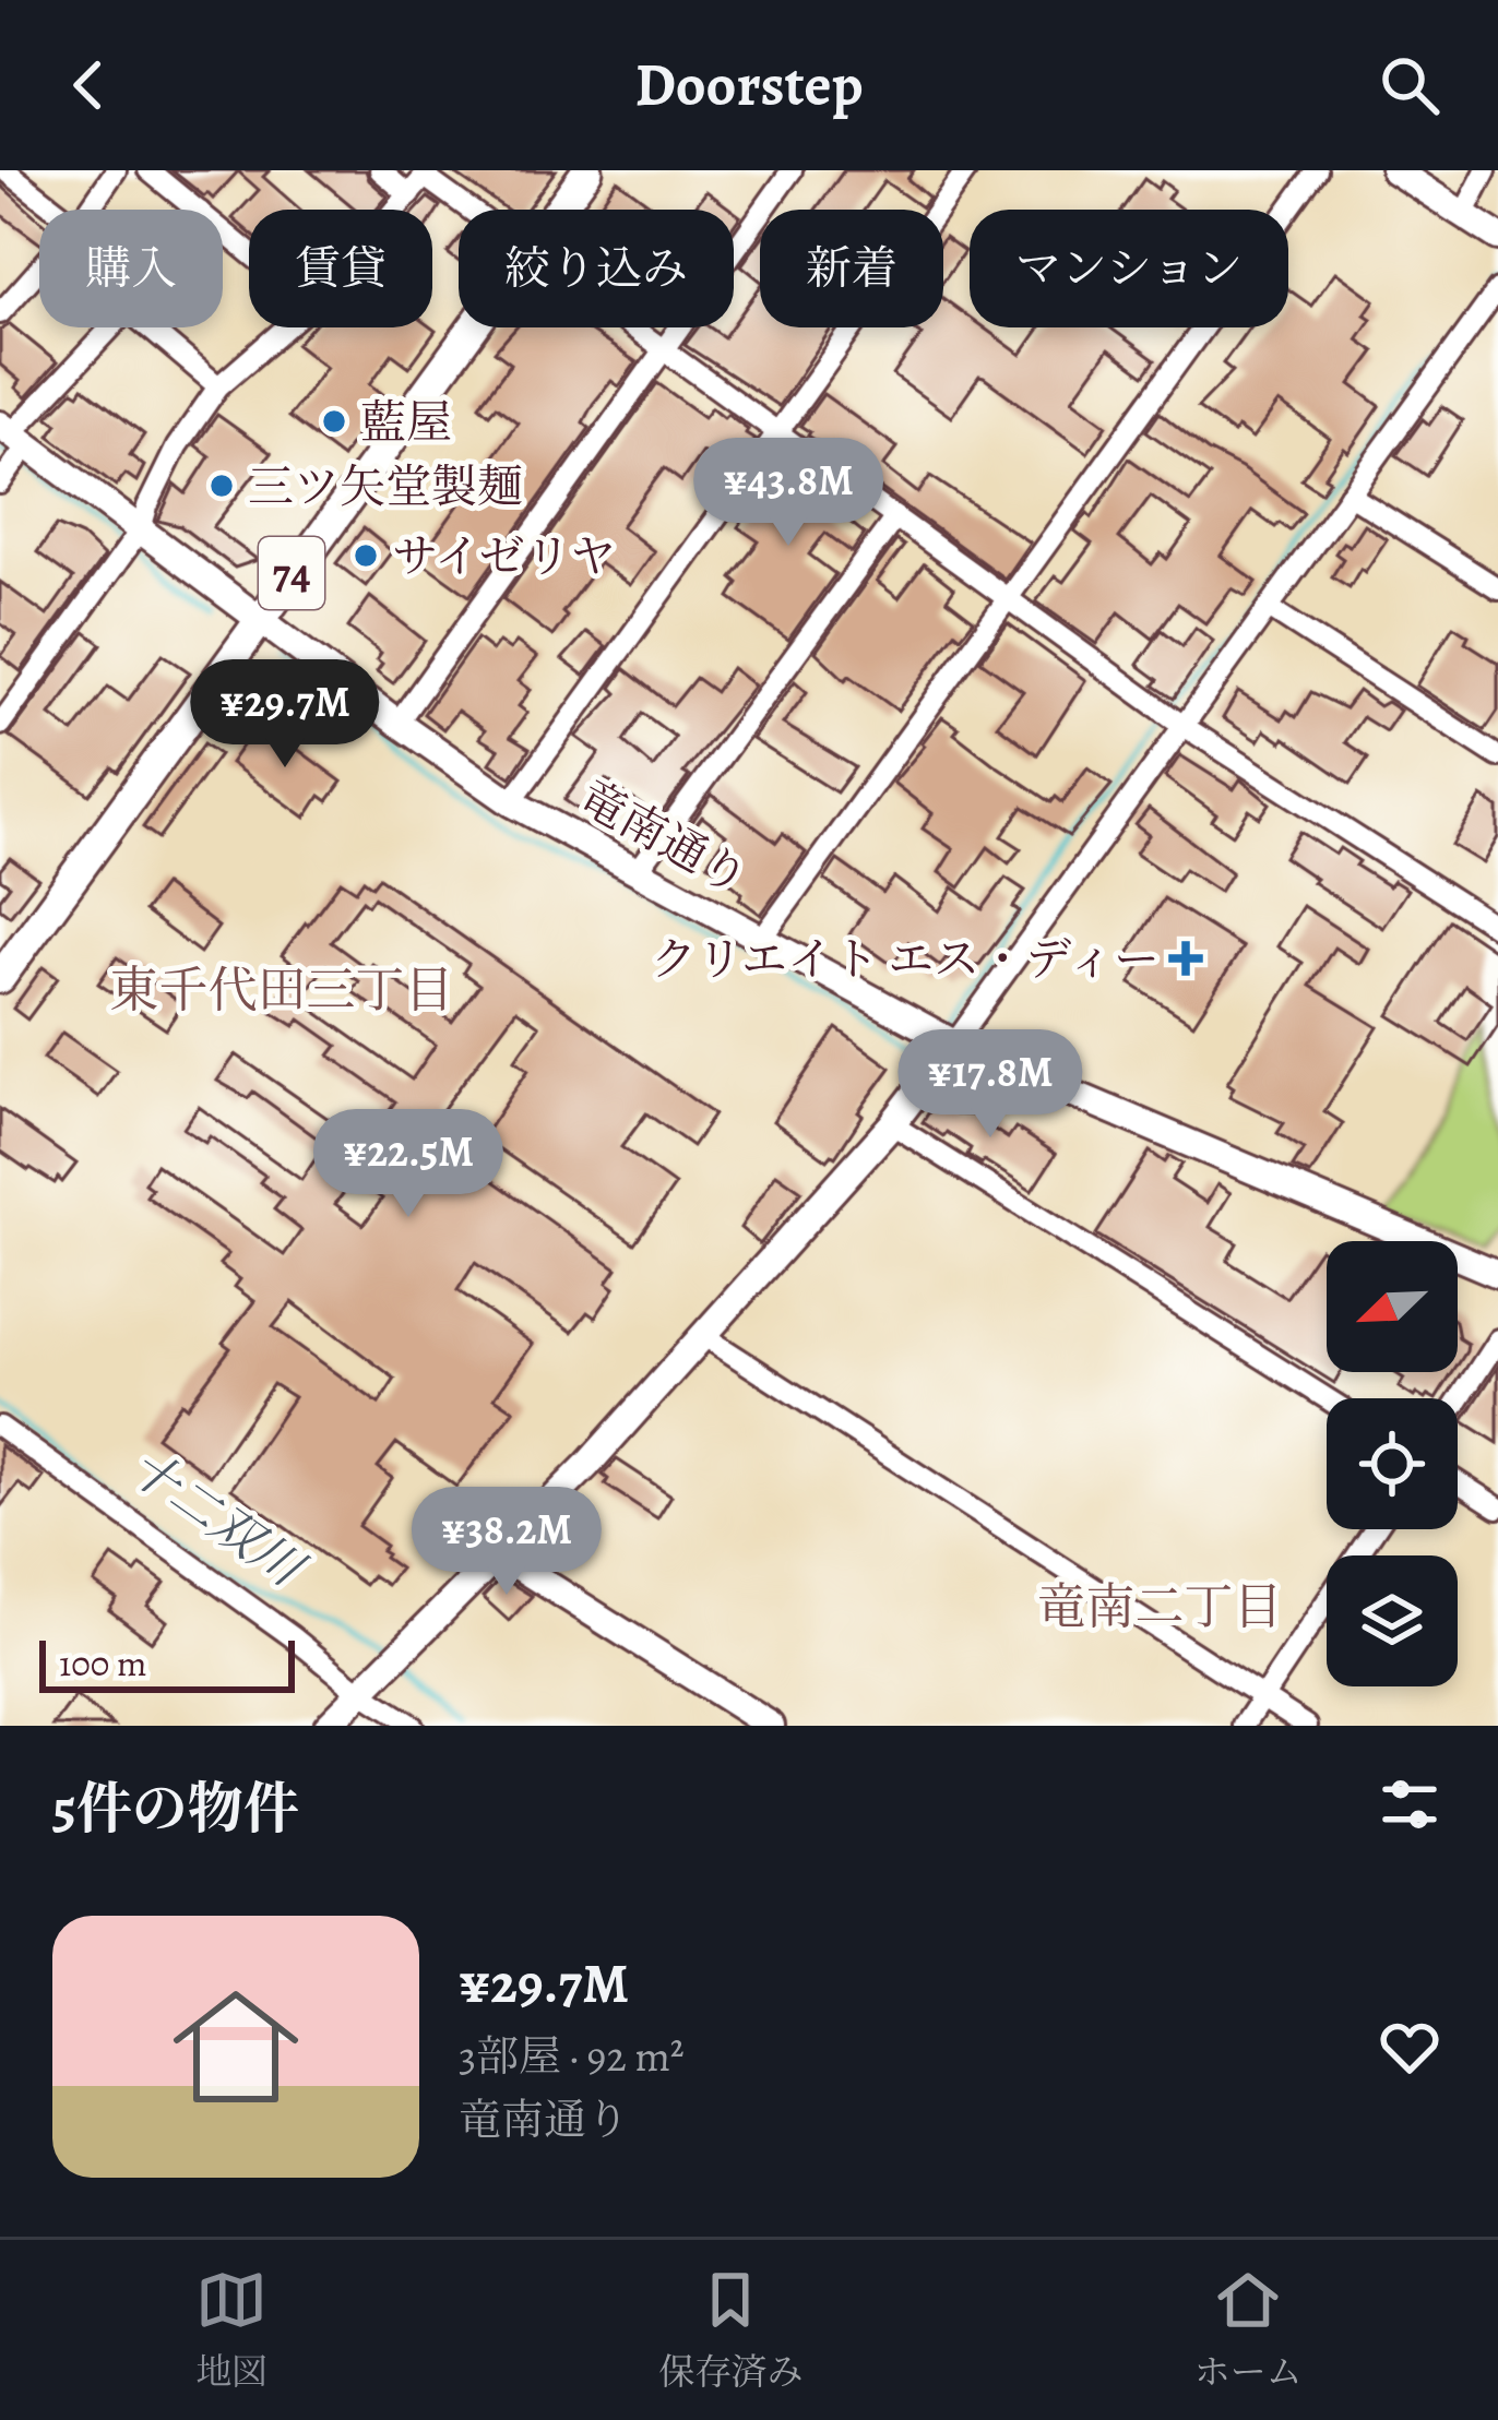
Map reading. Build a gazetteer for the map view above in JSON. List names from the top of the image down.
{
  "streets": {
    "main road": ["74"],
    "street": ["竜南通り"]
  },
  "crossings": [
    ["74", "竜南通り"]
  ],
  "districts": ["東千代田三丁目", "竜南二丁目"],
  "water": ["十二双川"],
  "places": {
    "other": ["藍屋", "三ツ矢堂製麺", "サイゼリヤ"],
    "health": ["クリエイト エス・ディー"]
  },
  "scale_bar": "100 m",
  "north": "bottom left",
  "page": {
    "header": "Doorstep",
    "chip": [
      "購入",
      "賃貸",
      "絞り込み",
      "新着",
      "マンション"
    ],
    "price": [
      "¥43.8M",
      "¥29.7M",
      "¥17.8M",
      "¥22.5M",
      "¥38.2M"
    ],
    "scale": "100 m",
    "heading": "5件の物件",
    "list": [
      {
        "name": "¥29.7M",
        "note": "3部屋 · 92 m² · 竜南通り"
      }
    ],
    "tabs": ["地図", "保存済み", "ホーム"]
  }
}
